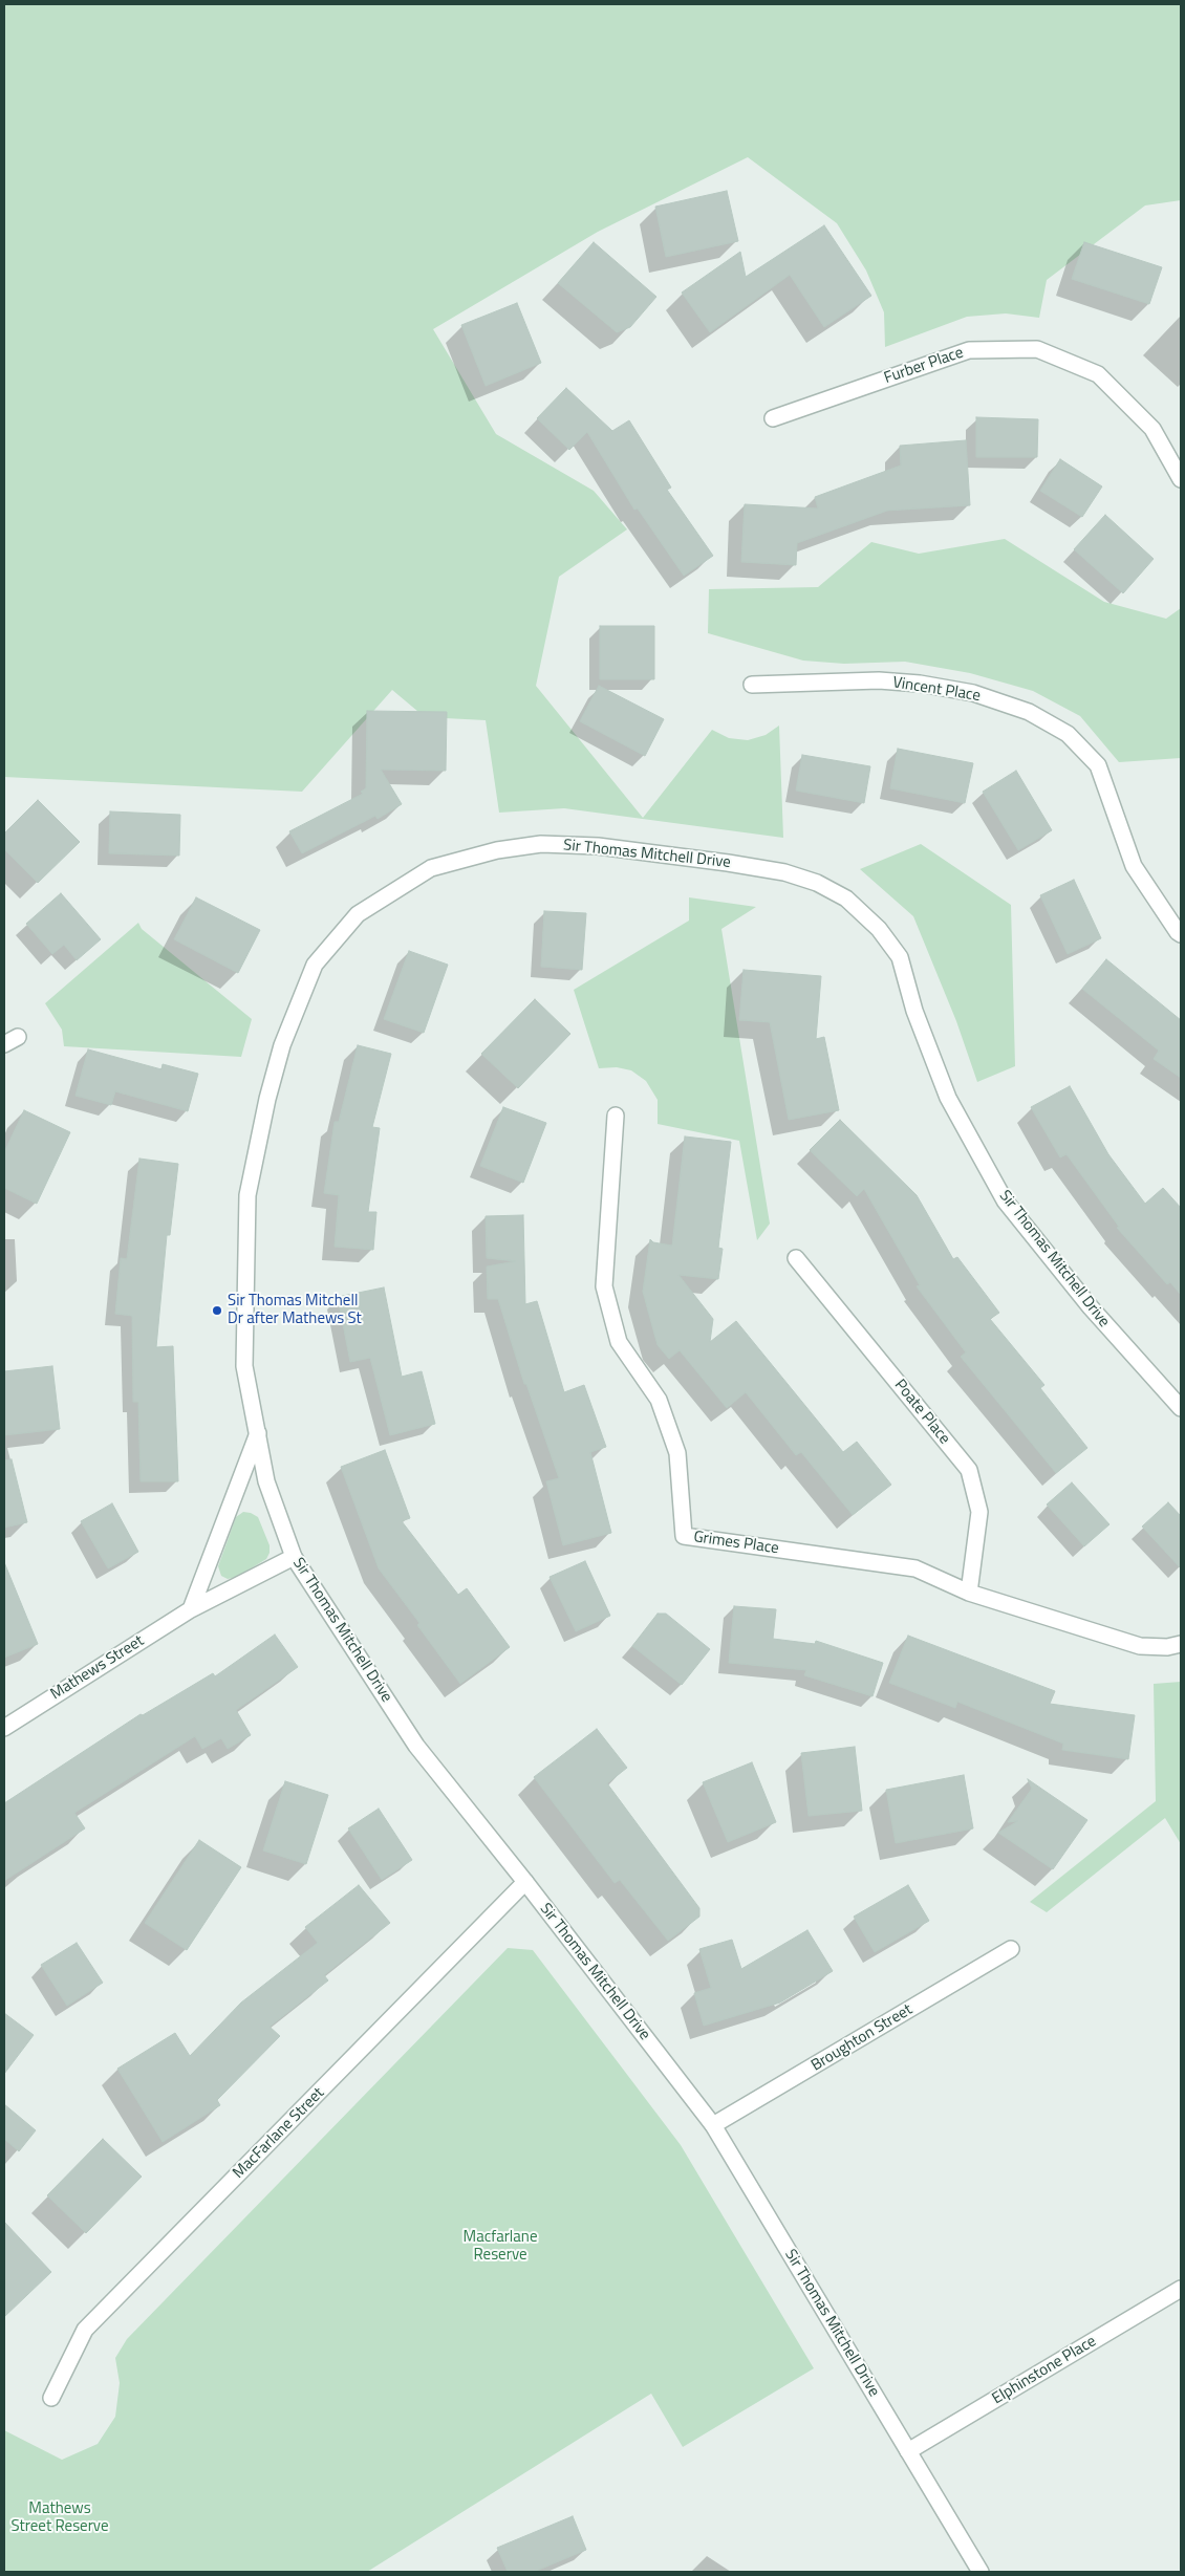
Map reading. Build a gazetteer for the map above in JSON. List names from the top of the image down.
{
  "streets": {
    "street": [
      "Furber Place",
      "Vincent Place",
      "Sir Thomas Mitchell Drive",
      "Poate Place",
      "Grimes Place",
      "Mathews Street",
      "Broughton Street",
      "MacFarlane Street",
      "Elphinstone Place"
    ]
  },
  "crossings": [
    ["Sir Thomas Mitchell Drive", "Mathews Street"],
    ["Sir Thomas Mitchell Drive", "Broughton Street"],
    ["Sir Thomas Mitchell Drive", "MacFarlane Street"],
    ["Sir Thomas Mitchell Drive", "Elphinstone Place"],
    ["Poate Place", "Grimes Place"]
  ],
  "parks": ["Macfarlane Reserve", "Mathews Street Reserve"],
  "places": ["Sir Thomas Mitchell Dr after Mathews St"]
}
